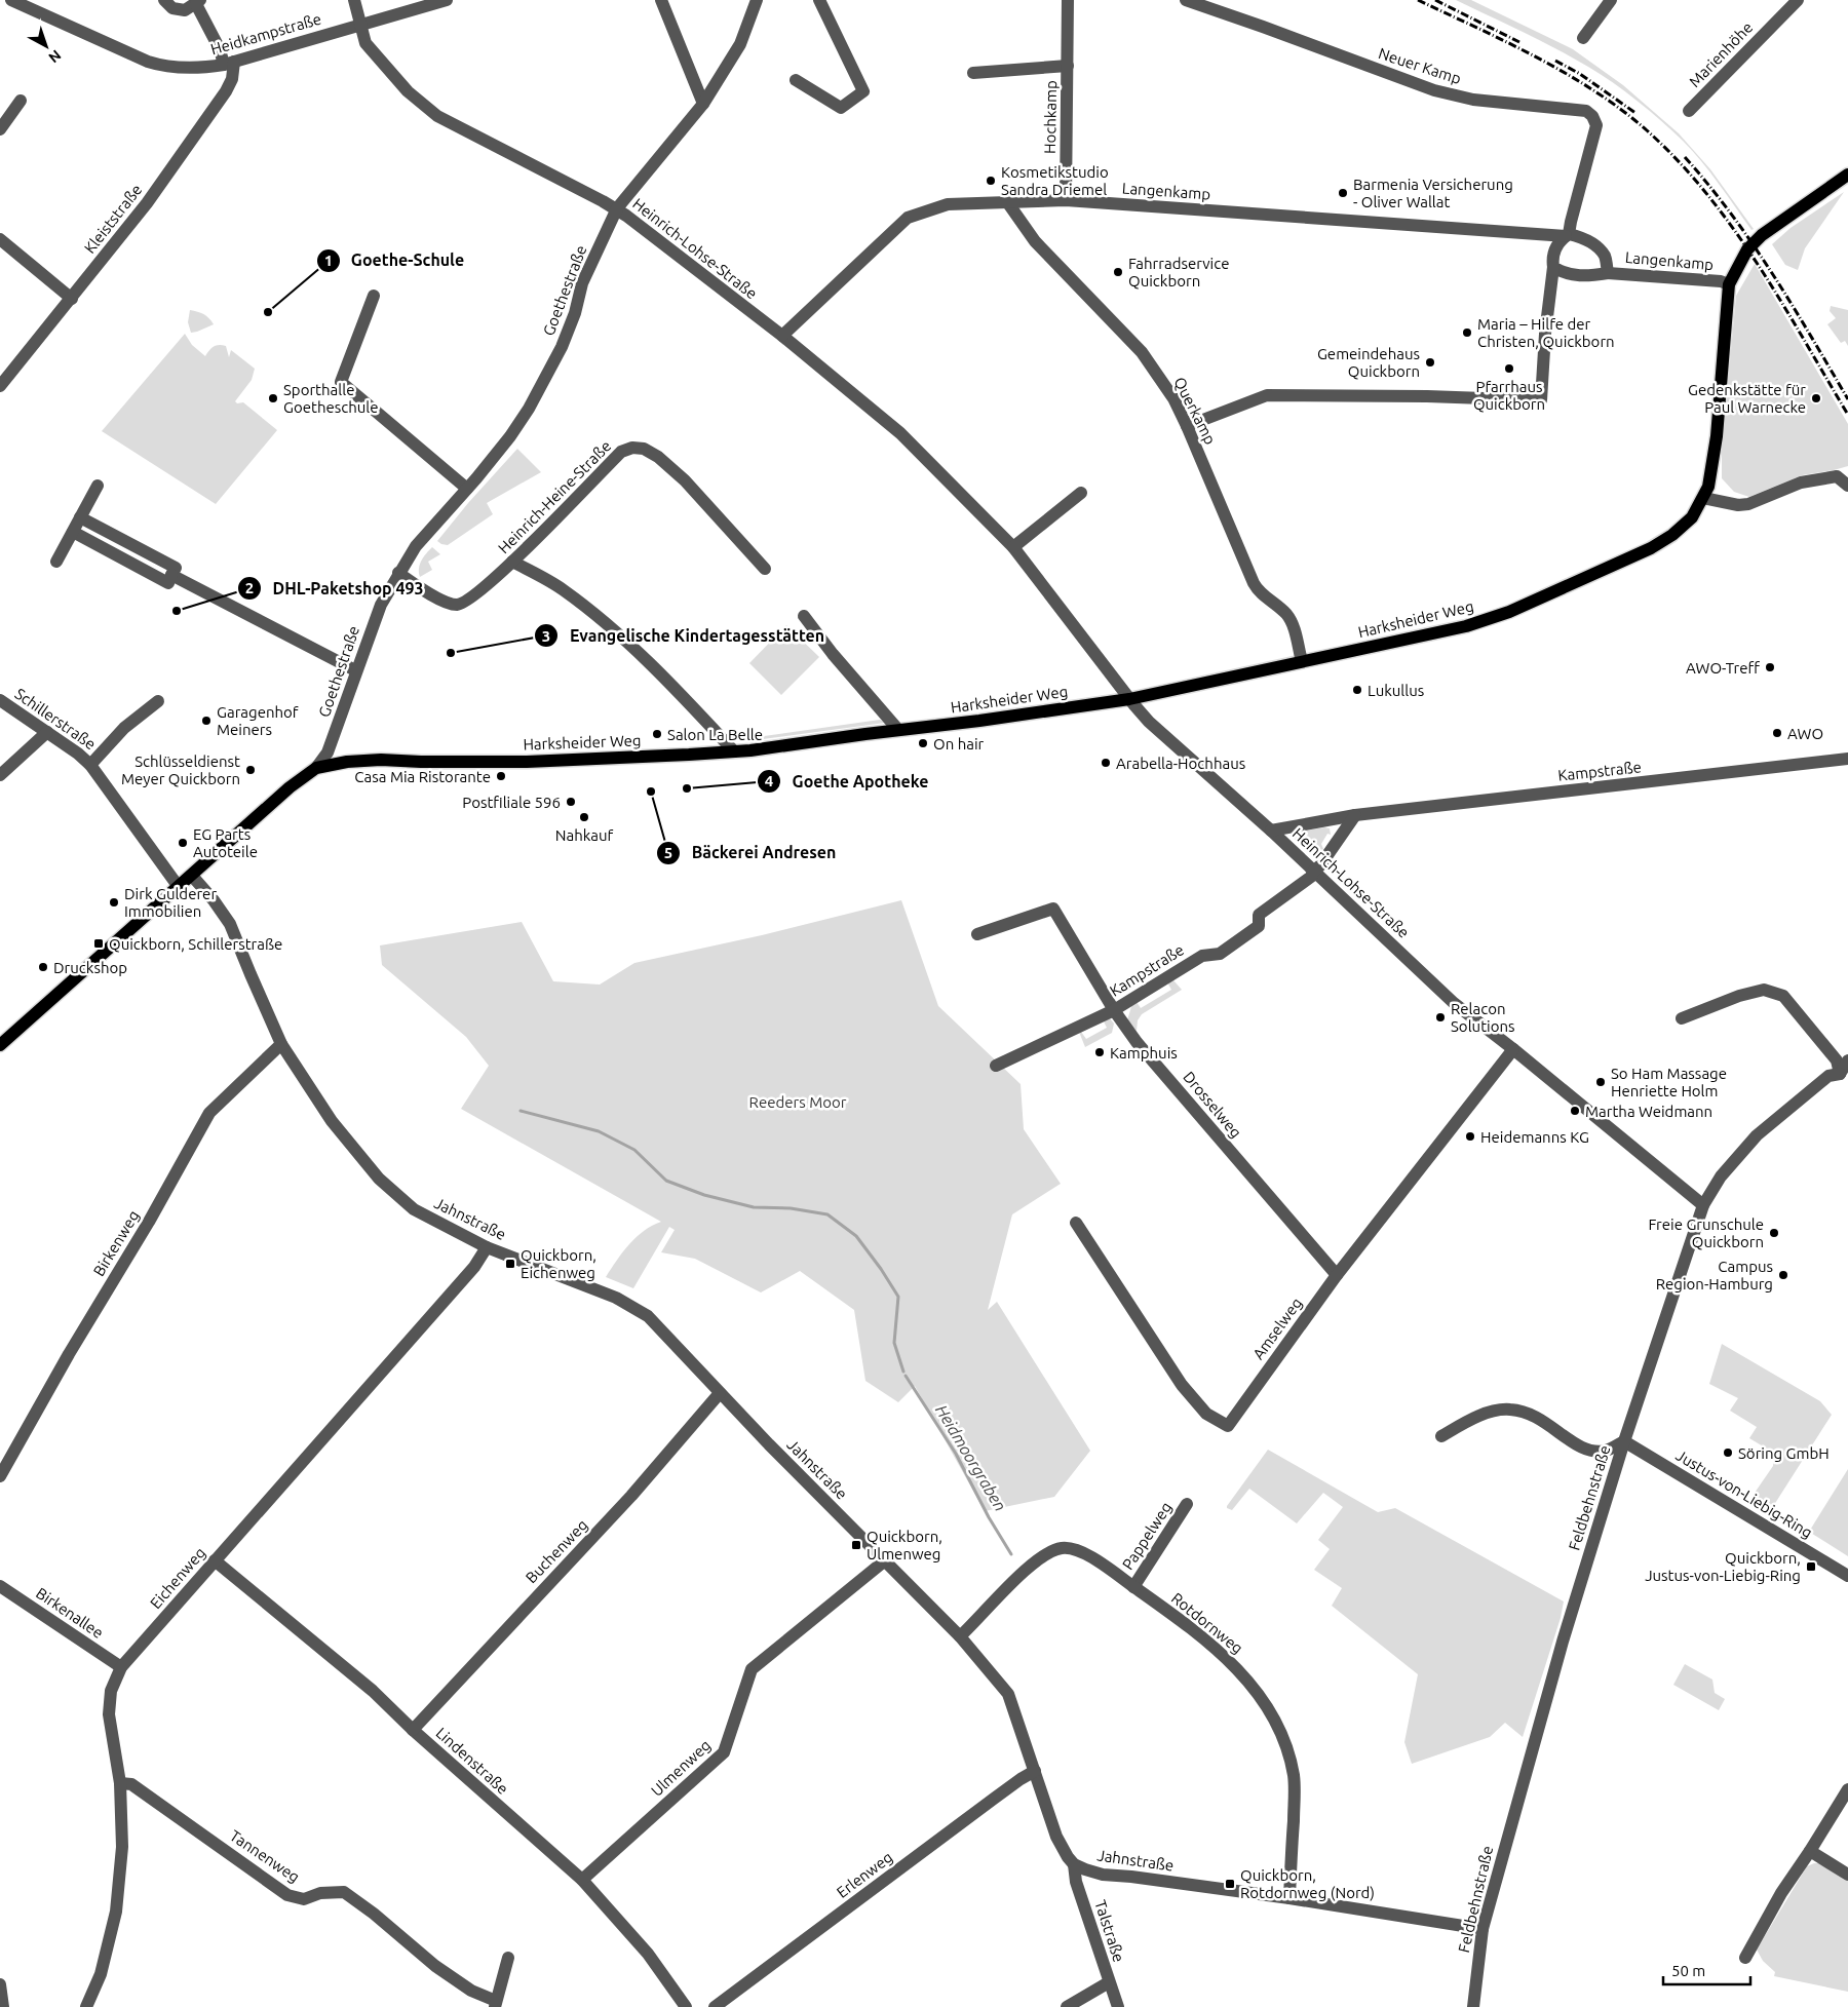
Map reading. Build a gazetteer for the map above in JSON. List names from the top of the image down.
{
  "streets": {
    "main road": ["Harksheider Weg"],
    "street": [
      "Heidkampstraße",
      "Marienhöhe",
      "Neuer Kamp",
      "Hochkamp",
      "Langenkamp",
      "Kleiststraße",
      "Heinrich-Lohse-Straße",
      "Goethestraße",
      "Querkamp",
      "Heinrich-Heine-Straße",
      "Schillerstraße",
      "Kampstraße",
      "Drosselweg",
      "Jahnstraße",
      "Birkenweg",
      "Amselweg",
      "Justus-von-Liebig-Ring",
      "Feldbehnstraße",
      "Pappelweg",
      "Buchenweg",
      "Eichenweg",
      "Birkenallee",
      "Rotdornweg",
      "Lindenstraße",
      "Ulmenweg",
      "Tannenweg",
      "Erlenweg",
      "Talstraße"
    ]
  },
  "crossings": [
    ["Heidkampstraße", "Kleiststraße"],
    ["Heidkampstraße", "Heinrich-Lohse-Straße"],
    ["Neuer Kamp", "Langenkamp"],
    ["Hochkamp", "Langenkamp"],
    ["Langenkamp", "Heinrich-Lohse-Straße"],
    ["Langenkamp", "Querkamp"],
    ["Langenkamp", "Harksheider Weg"],
    ["Heinrich-Lohse-Straße", "Goethestraße"],
    ["Heinrich-Lohse-Straße", "Harksheider Weg"],
    ["Heinrich-Lohse-Straße", "Kampstraße"],
    ["Heinrich-Lohse-Straße", "Amselweg"],
    ["Heinrich-Lohse-Straße", "Feldbehnstraße"],
    ["Goethestraße", "Heinrich-Heine-Straße"],
    ["Goethestraße", "Harksheider Weg"],
    ["Querkamp", "Harksheider Weg"],
    ["Harksheider Weg", "Schillerstraße"],
    ["Harksheider Weg", "Jahnstraße"],
    ["Kampstraße", "Drosselweg"],
    ["Drosselweg", "Amselweg"],
    ["Jahnstraße", "Birkenweg"],
    ["Jahnstraße", "Feldbehnstraße"],
    ["Jahnstraße", "Buchenweg"],
    ["Jahnstraße", "Eichenweg"],
    ["Jahnstraße", "Rotdornweg"],
    ["Jahnstraße", "Ulmenweg"],
    ["Jahnstraße", "Erlenweg"],
    ["Jahnstraße", "Talstraße"],
    ["Justus-von-Liebig-Ring", "Feldbehnstraße"],
    ["Pappelweg", "Rotdornweg"],
    ["Buchenweg", "Lindenstraße"],
    ["Eichenweg", "Birkenallee"],
    ["Eichenweg", "Lindenstraße"],
    ["Eichenweg", "Tannenweg"],
    ["Lindenstraße", "Ulmenweg"]
  ],
  "water": ["Heidmoorgraben"],
  "parks": ["Reeders Moor"],
  "places": {
    "other": [
      "Kosmetikstudio Sandra Driemel",
      "Barmenia Versicherung - Oliver Wallat",
      "Fahrradservice Quickborn",
      "Goethe-Schule",
      "Maria – Hilfe der Christen, Quickborn",
      "Gemeindehaus Quickborn",
      "Pfarrhaus Quickborn",
      "Sporthalle Goetheschule",
      "Gedenkstätte für Paul Warnecke",
      "DHL-Paketshop 493",
      "Evangelische Kindertagesstätten",
      "AWO-Treff",
      "Lukullus",
      "Garagenhof Meiners",
      "AWO",
      "Salon La Belle",
      "On hair",
      "Arabella-Hochhaus",
      "Schlüsseldienst Meyer Quickborn",
      "Casa Mia Ristorante",
      "Goethe Apotheke",
      "Bäckerei Andresen",
      "Postfiliale 596",
      "Nahkauf",
      "EG Parts Autoteile",
      "Dirk Gulderer Immobilien",
      "Druckshop",
      "Relacon Solutions",
      "Kamphuis",
      "So Ham Massage Henriette Holm",
      "Martha Weidmann",
      "Heidemanns KG",
      "Freie Grunschule Quickborn",
      "Campus Region-Hamburg",
      "Söring GmbH"
    ],
    "transit": [
      "Quickborn, Schillerstraße",
      "Quickborn, Eichenweg",
      "Quickborn, Ulmenweg",
      "Quickborn, Justus-von-Liebig-Ring",
      "Quickborn, Rotdornweg (Nord)"
    ]
  },
  "scale_bar": "50 m",
  "north": "bottom right"
}
